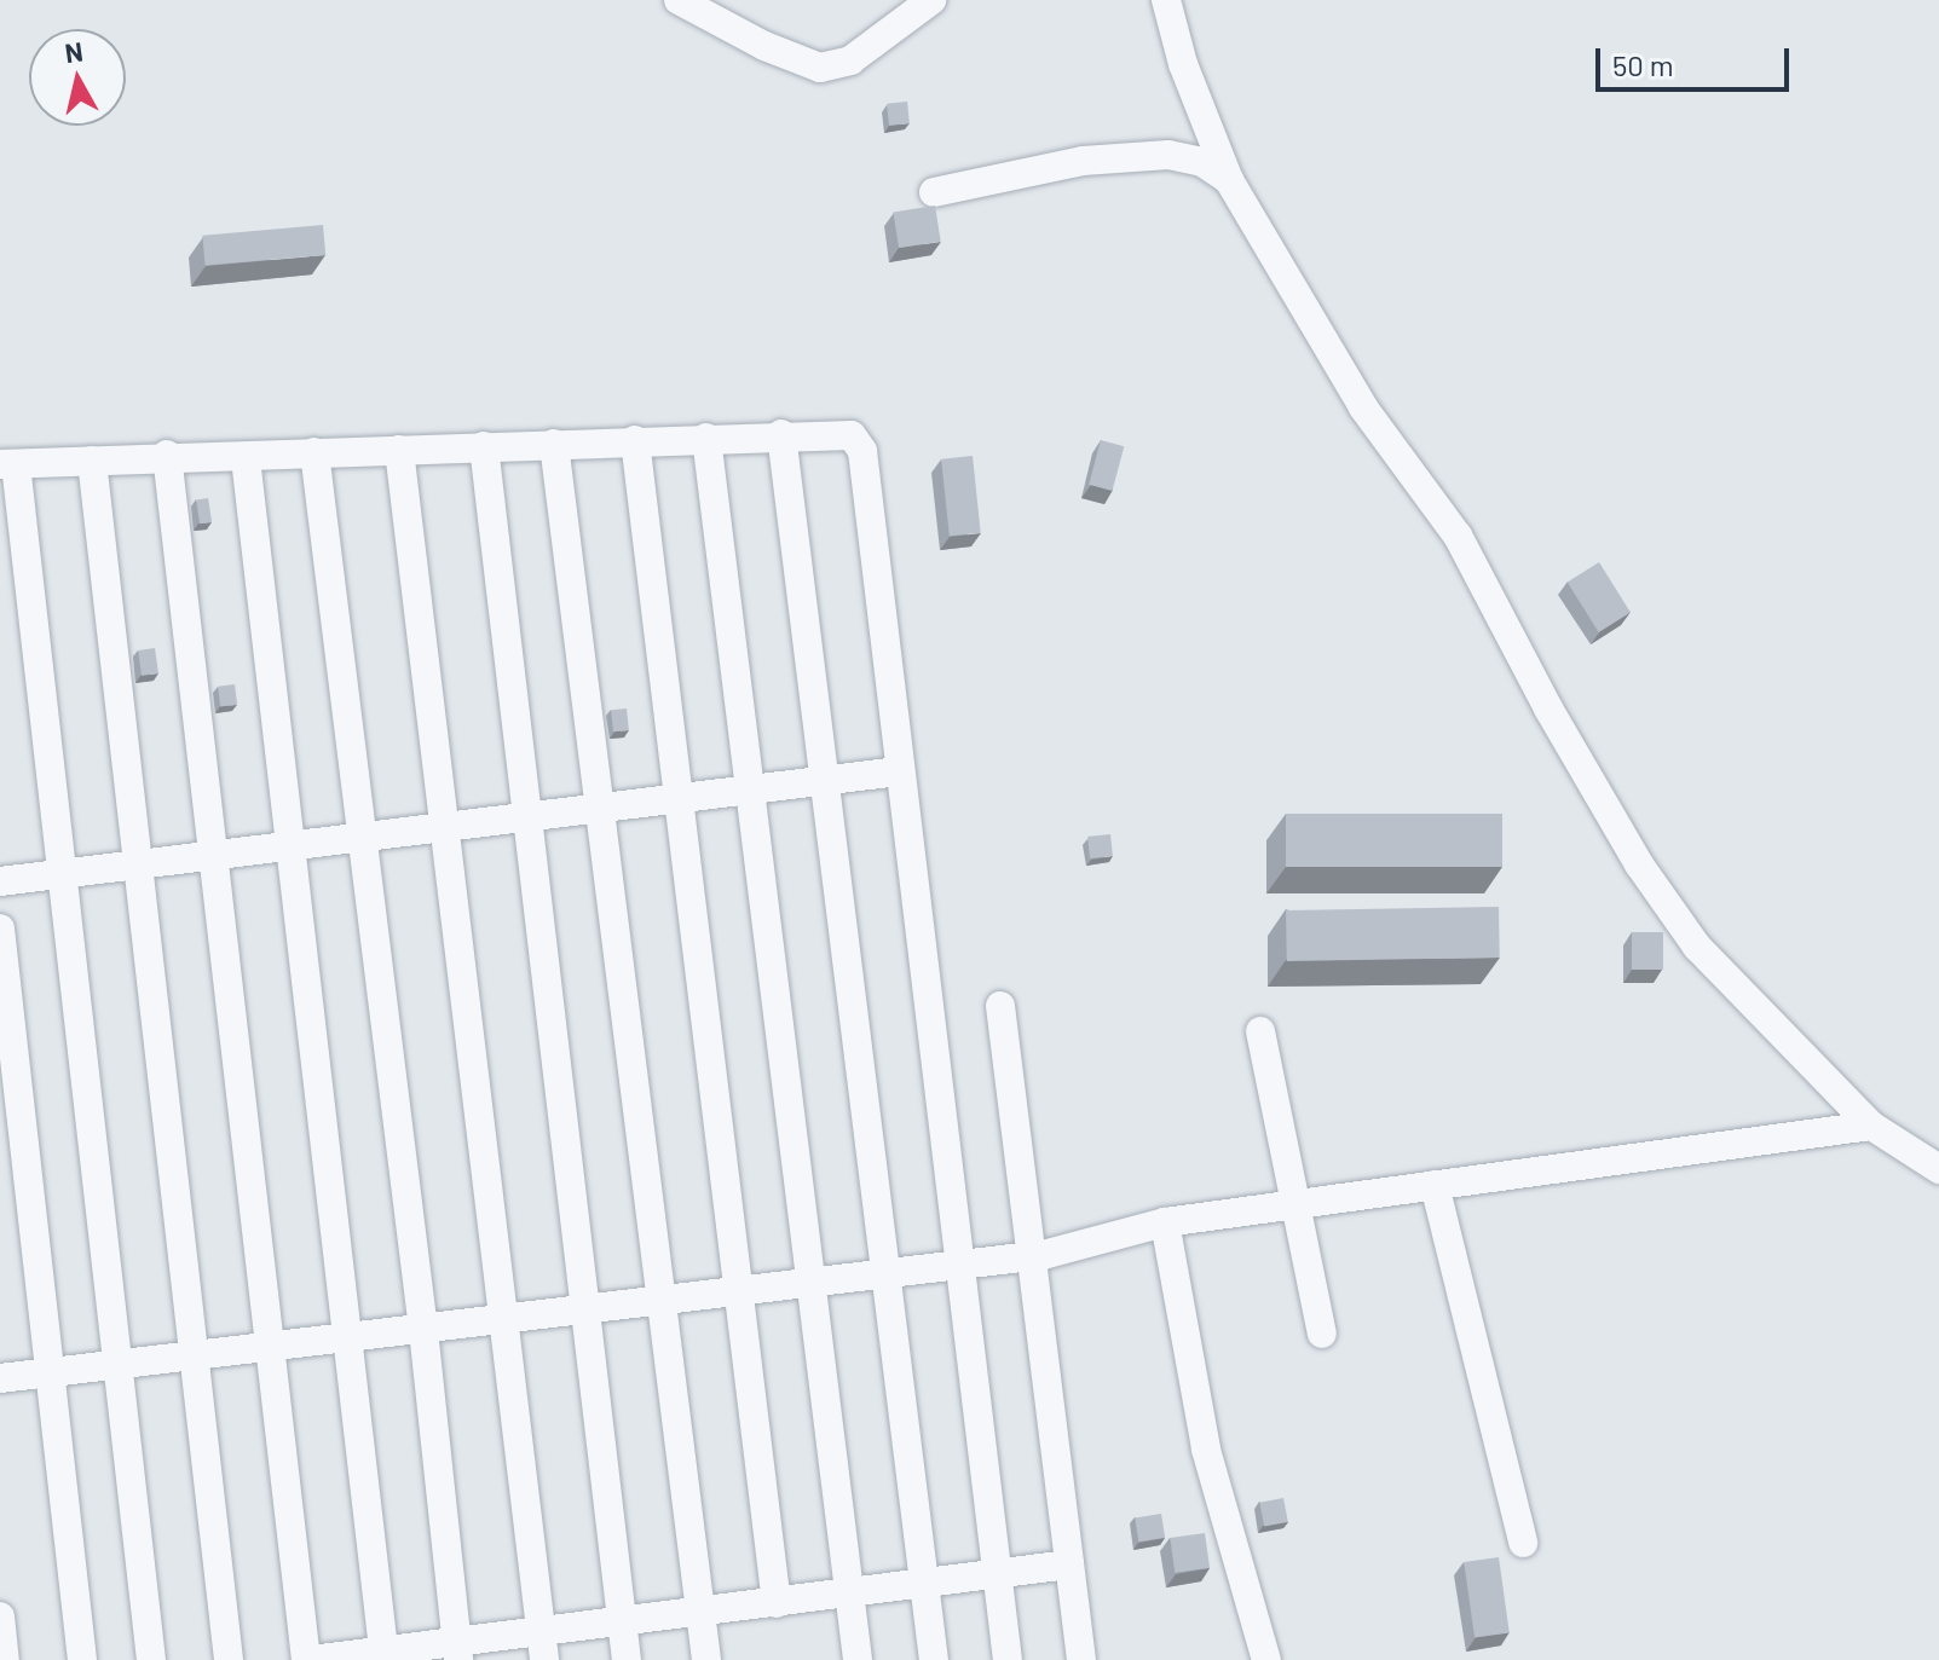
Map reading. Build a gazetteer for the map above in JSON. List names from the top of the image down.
{
  "scale_bar": "50 m",
  "north": "top"
}
